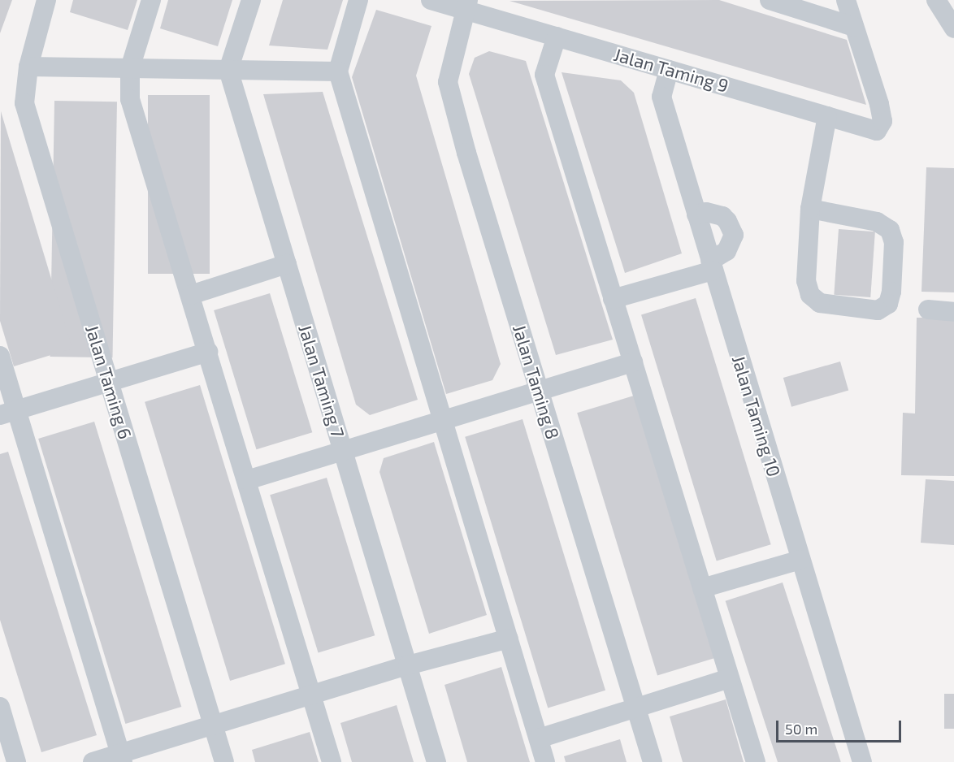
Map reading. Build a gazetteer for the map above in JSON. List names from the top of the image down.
{
  "streets": {
    "street": [
      "Jalan Taming 9",
      "Jalan Taming 7",
      "Jalan Taming 6",
      "Jalan Taming 8",
      "Jalan Taming 10"
    ]
  },
  "crossings": [
    ["Jalan Taming 9", "Jalan Taming 8"],
    ["Jalan Taming 9", "Jalan Taming 10"]
  ],
  "scale_bar": "50 m"
}
